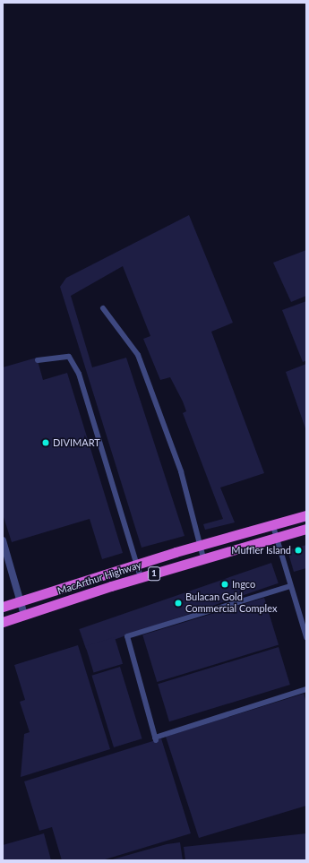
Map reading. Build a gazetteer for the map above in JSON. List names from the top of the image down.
{
  "streets": {
    "highway": ["1", "MacArthur Highway"]
  },
  "places": [
    "DIVIMART",
    "Muffler Island",
    "Ingco",
    "Bulacan Gold Commercial Complex"
  ]
}
